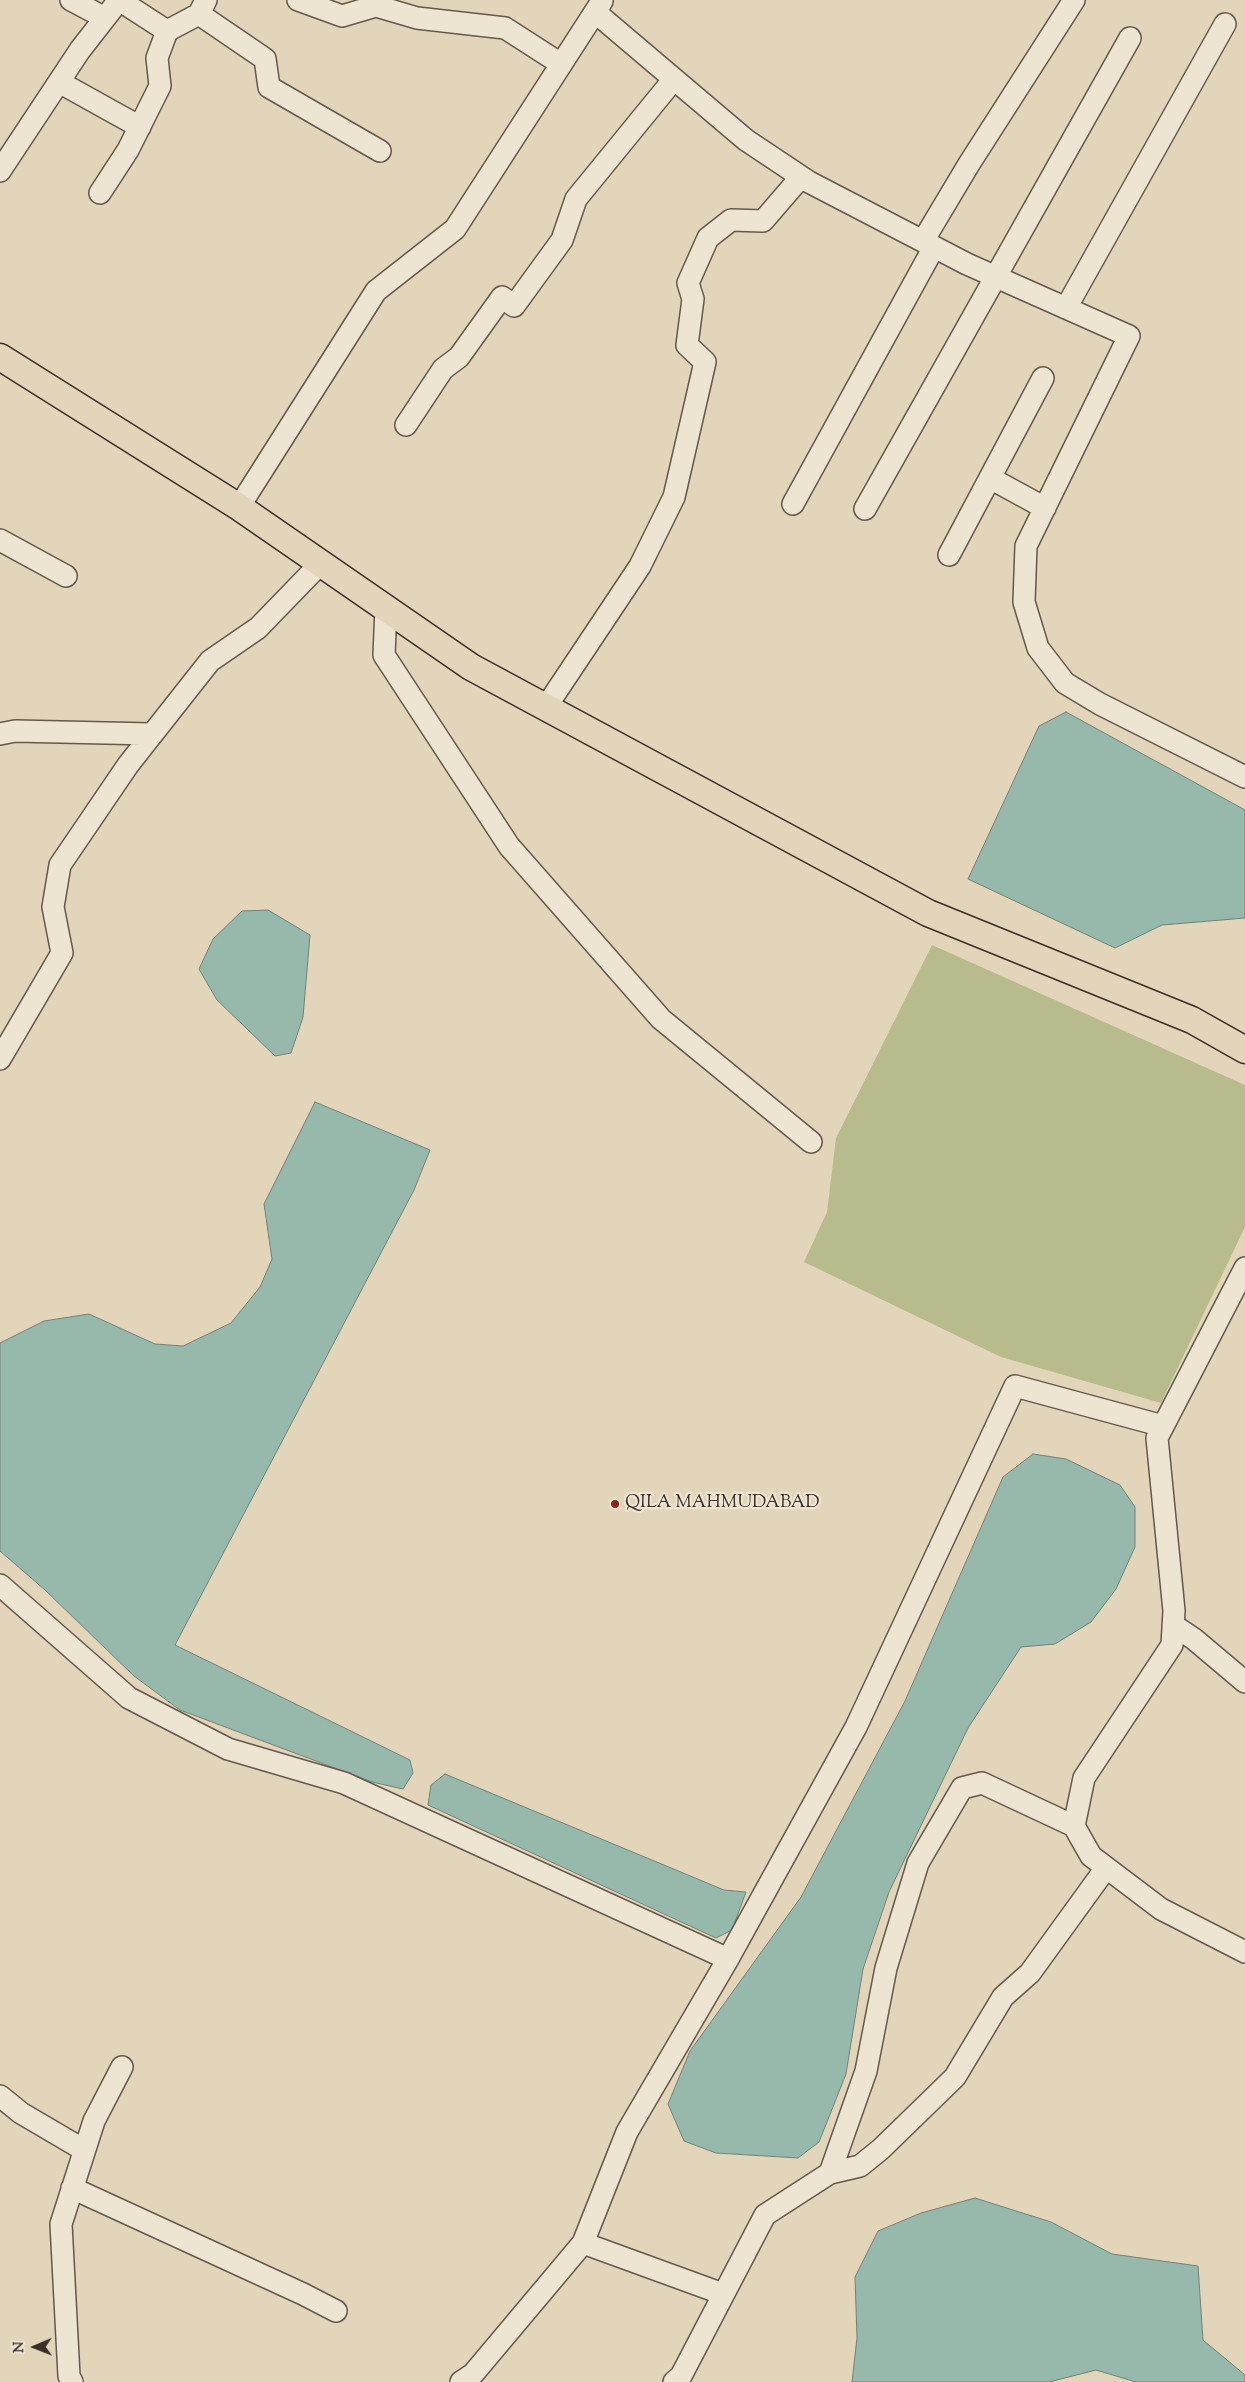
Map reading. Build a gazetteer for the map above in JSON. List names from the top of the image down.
{
  "places": ["QILA MAHMUDABAD"],
  "north": "left"
}
